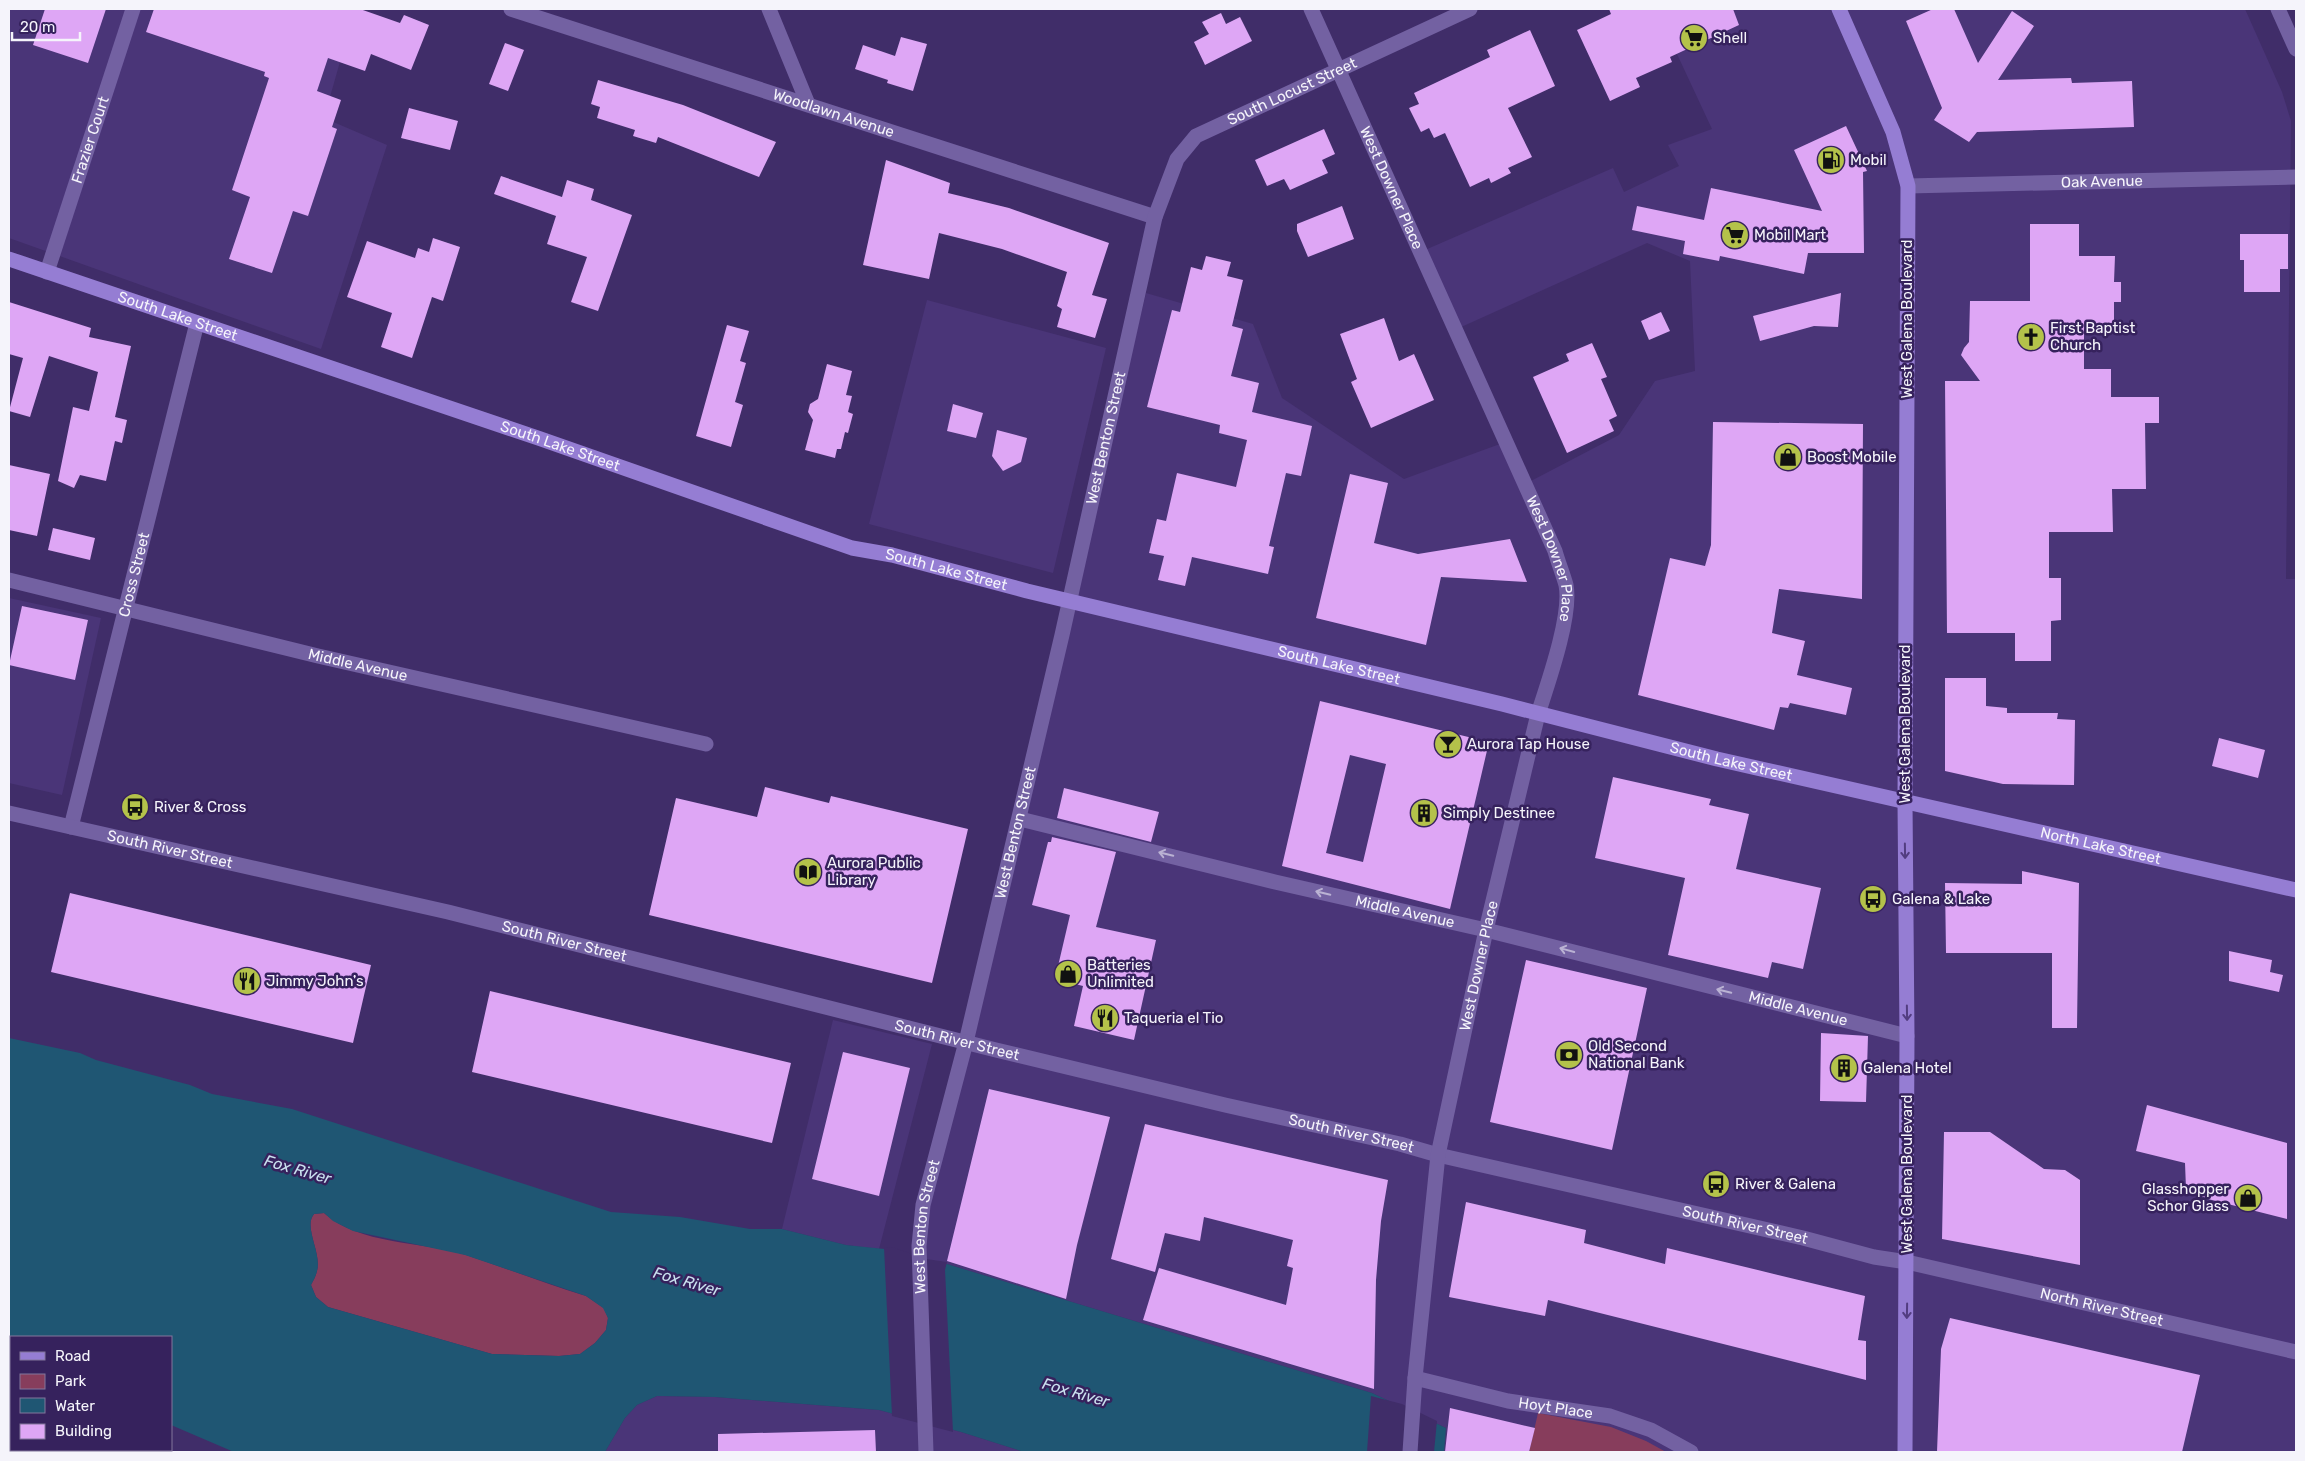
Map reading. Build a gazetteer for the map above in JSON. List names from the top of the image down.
{
  "streets": {
    "main road": ["South Lake Street", "West Galena Boulevard", "North Lake Street"],
    "street": [
      "South Locust Street",
      "Woodlawn Avenue",
      "Frazier Court",
      "Oak Avenue",
      "West Downer Place",
      "West Benton Street",
      "Cross Street",
      "Middle Avenue",
      "South River Street",
      "North River Street",
      "Hoyt Place"
    ]
  },
  "crossings": [
    ["South Locust Street", "Woodlawn Avenue"],
    ["South Locust Street", "West Downer Place"],
    ["South Locust Street", "West Benton Street"],
    ["Woodlawn Avenue", "West Benton Street"],
    ["Frazier Court", "South Lake Street"],
    ["Oak Avenue", "West Galena Boulevard"],
    ["West Downer Place", "South Lake Street"],
    ["West Downer Place", "Middle Avenue"],
    ["West Downer Place", "South River Street"],
    ["West Downer Place", "Hoyt Place"],
    ["South Lake Street", "West Galena Boulevard"],
    ["South Lake Street", "West Benton Street"],
    ["South Lake Street", "Cross Street"],
    ["South Lake Street", "North Lake Street"],
    ["West Galena Boulevard", "Middle Avenue"],
    ["West Galena Boulevard", "North Lake Street"],
    ["West Galena Boulevard", "South River Street"],
    ["West Galena Boulevard", "North River Street"],
    ["West Benton Street", "Middle Avenue"],
    ["West Benton Street", "South River Street"],
    ["Cross Street", "Middle Avenue"],
    ["Cross Street", "South River Street"],
    ["South River Street", "North River Street"]
  ],
  "one_way": ["Middle Avenue"],
  "water": ["Fox River"],
  "places": {
    "supermarket": ["Shell", "Mobil Mart"],
    "fuel station": ["Mobil"],
    "church": ["First Baptist Church"],
    "shop": ["Boost Mobile", "Batteries Unlimited", "Glasshopper Schor Glass"],
    "bar": ["Aurora Tap House"],
    "bus stop": ["River & Cross", "Galena & Lake", "River & Galena"],
    "building": ["Simply Destinee", "Galena Hotel"],
    "library": ["Aurora Public Library"],
    "restaurant": ["Jimmy John's", "Taqueria el Tio"],
    "bank": ["Old Second National Bank"]
  },
  "legend": [
    "Road",
    "Park",
    "Water",
    "Building"
  ],
  "scale_bar": "20 m"
}
